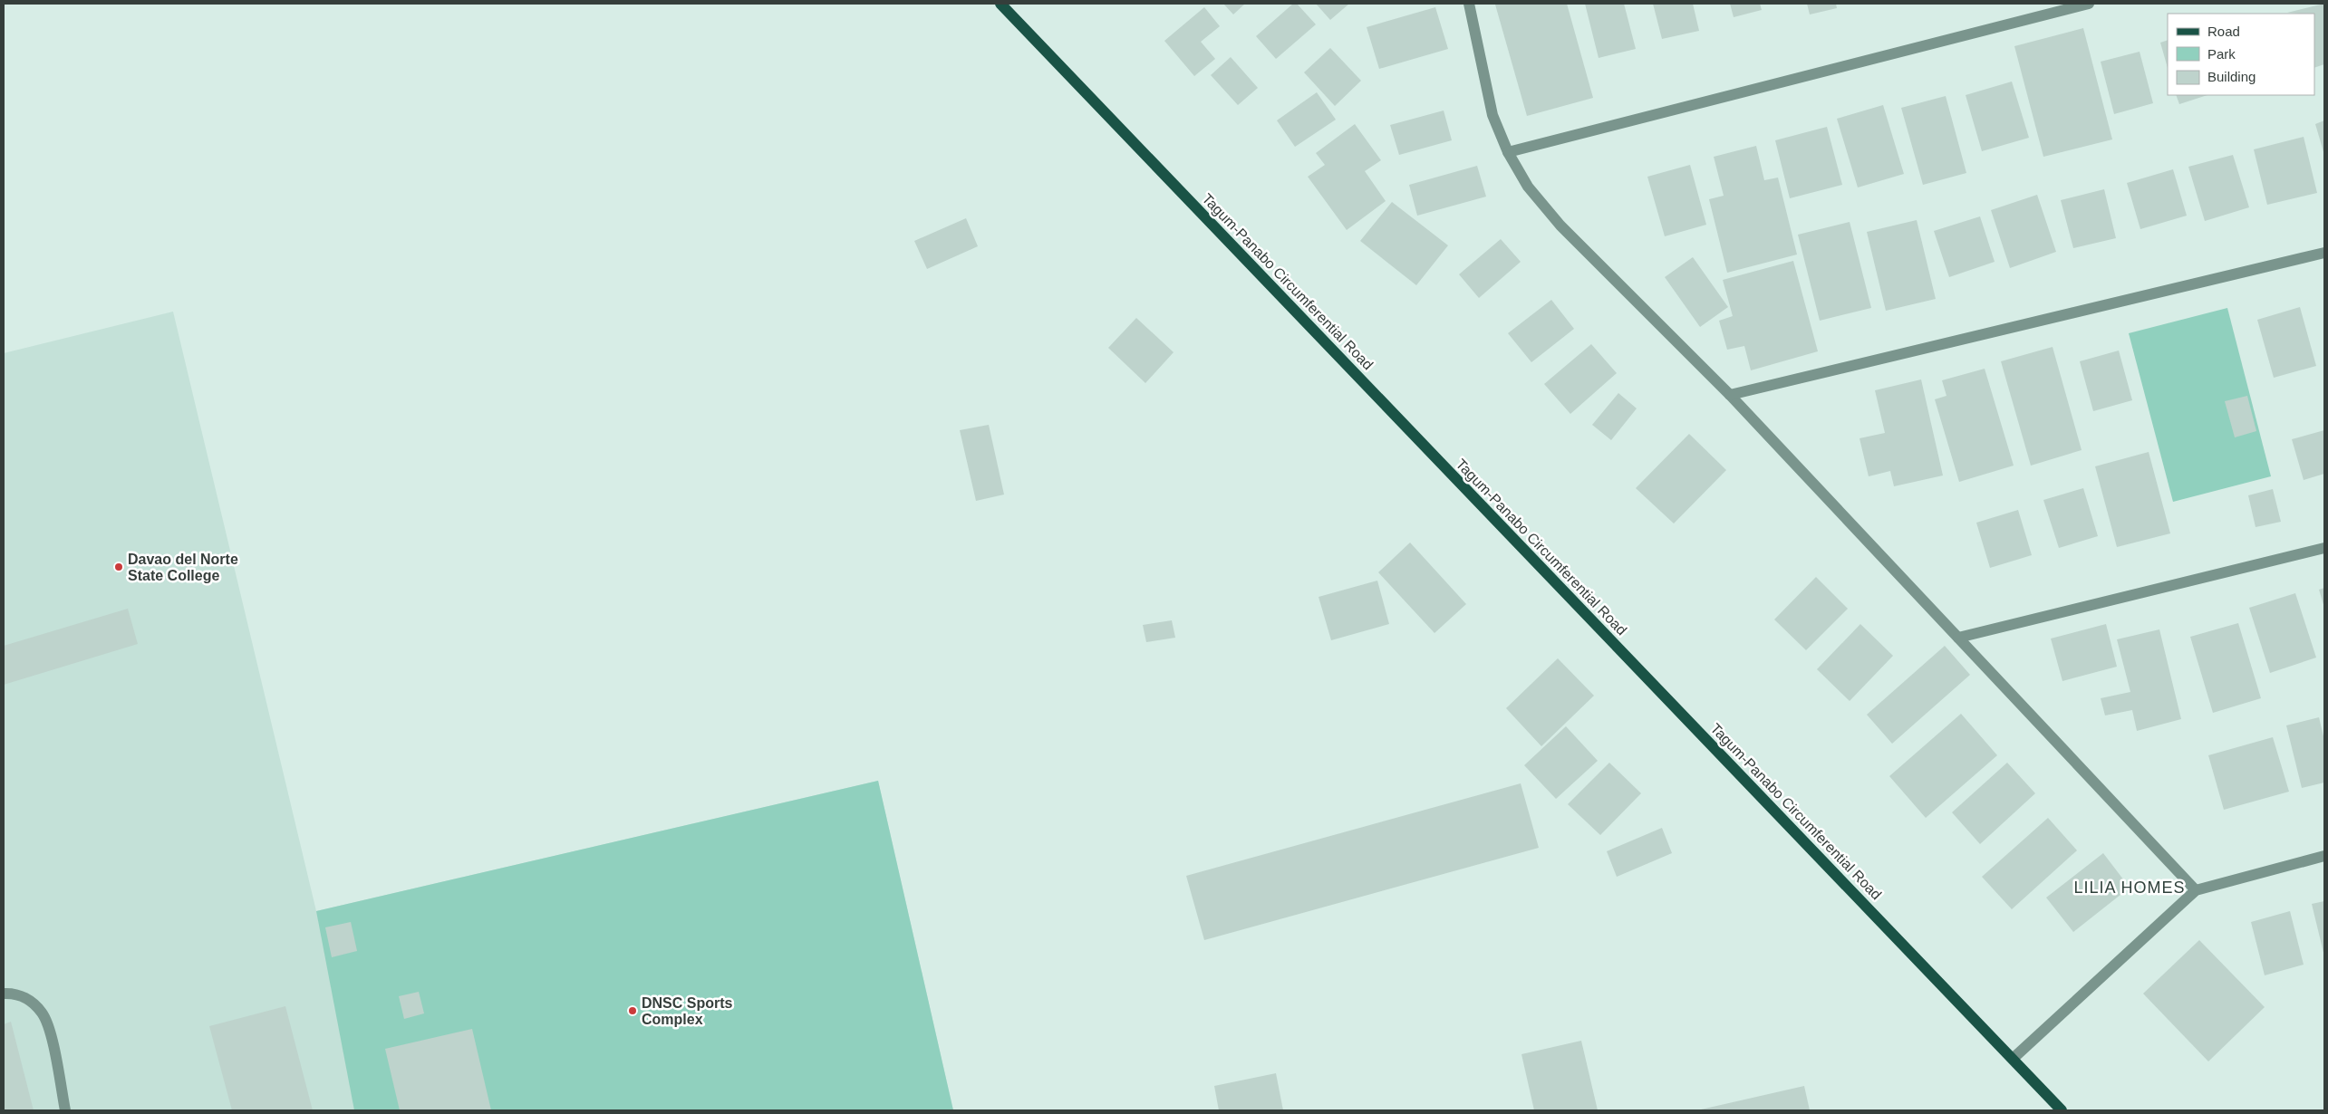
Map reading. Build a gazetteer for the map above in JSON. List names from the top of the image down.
{
  "streets": {
    "main road": ["Tagum-Panabo Circumferential Road"]
  },
  "districts": ["LILIA HOMES"],
  "places": ["Davao del Norte State College", "DNSC Sports Complex"],
  "legend": ["Road", "Park", "Building"]
}
